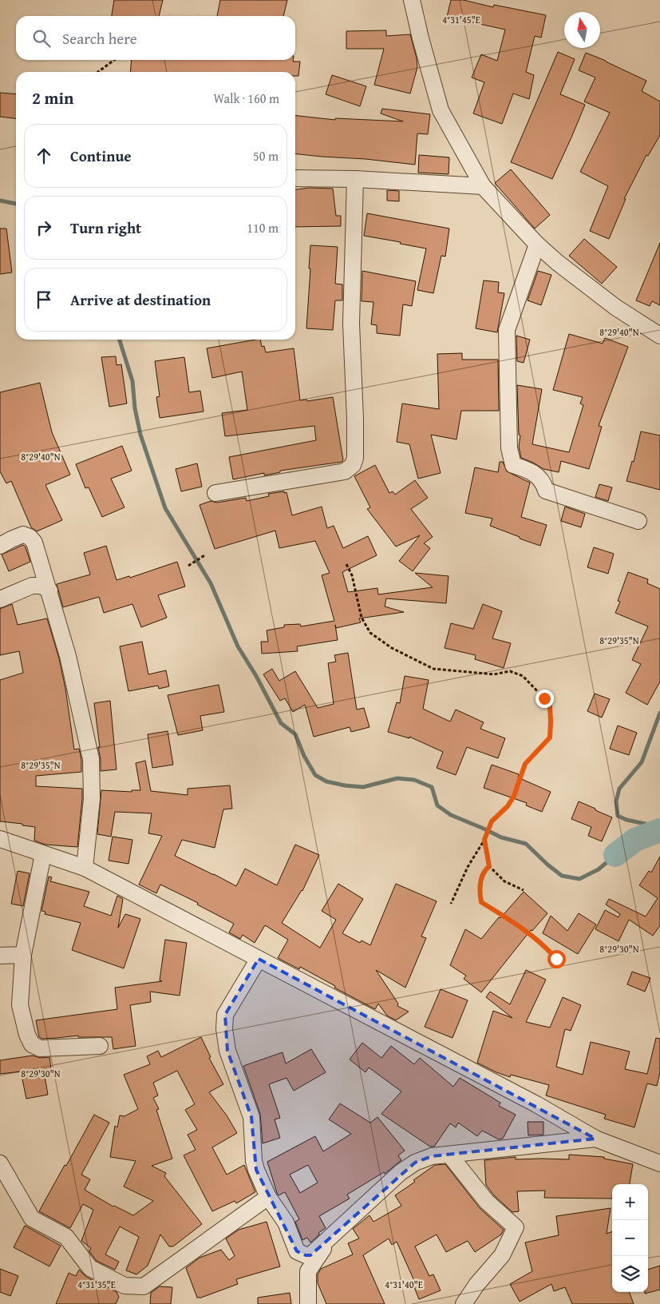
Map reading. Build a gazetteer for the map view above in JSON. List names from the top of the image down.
{
  "north": "top",
  "page": {
    "search": "Search here",
    "heading": ["2 min", "Walk · 160 m"],
    "list": [
      ["Continue", "50 m"],
      ["Turn right", "110 m"],
      "Arrive at destination"
    ],
    "map_buttons": ["+", "−"]
  },
  "coordinates": [
    "4°31'45\"E",
    "8°29'40\"N",
    "8°29'35\"N",
    "8°29'30\"N",
    "4°31'35\"E",
    "4°31'40\"E"
  ]
}
